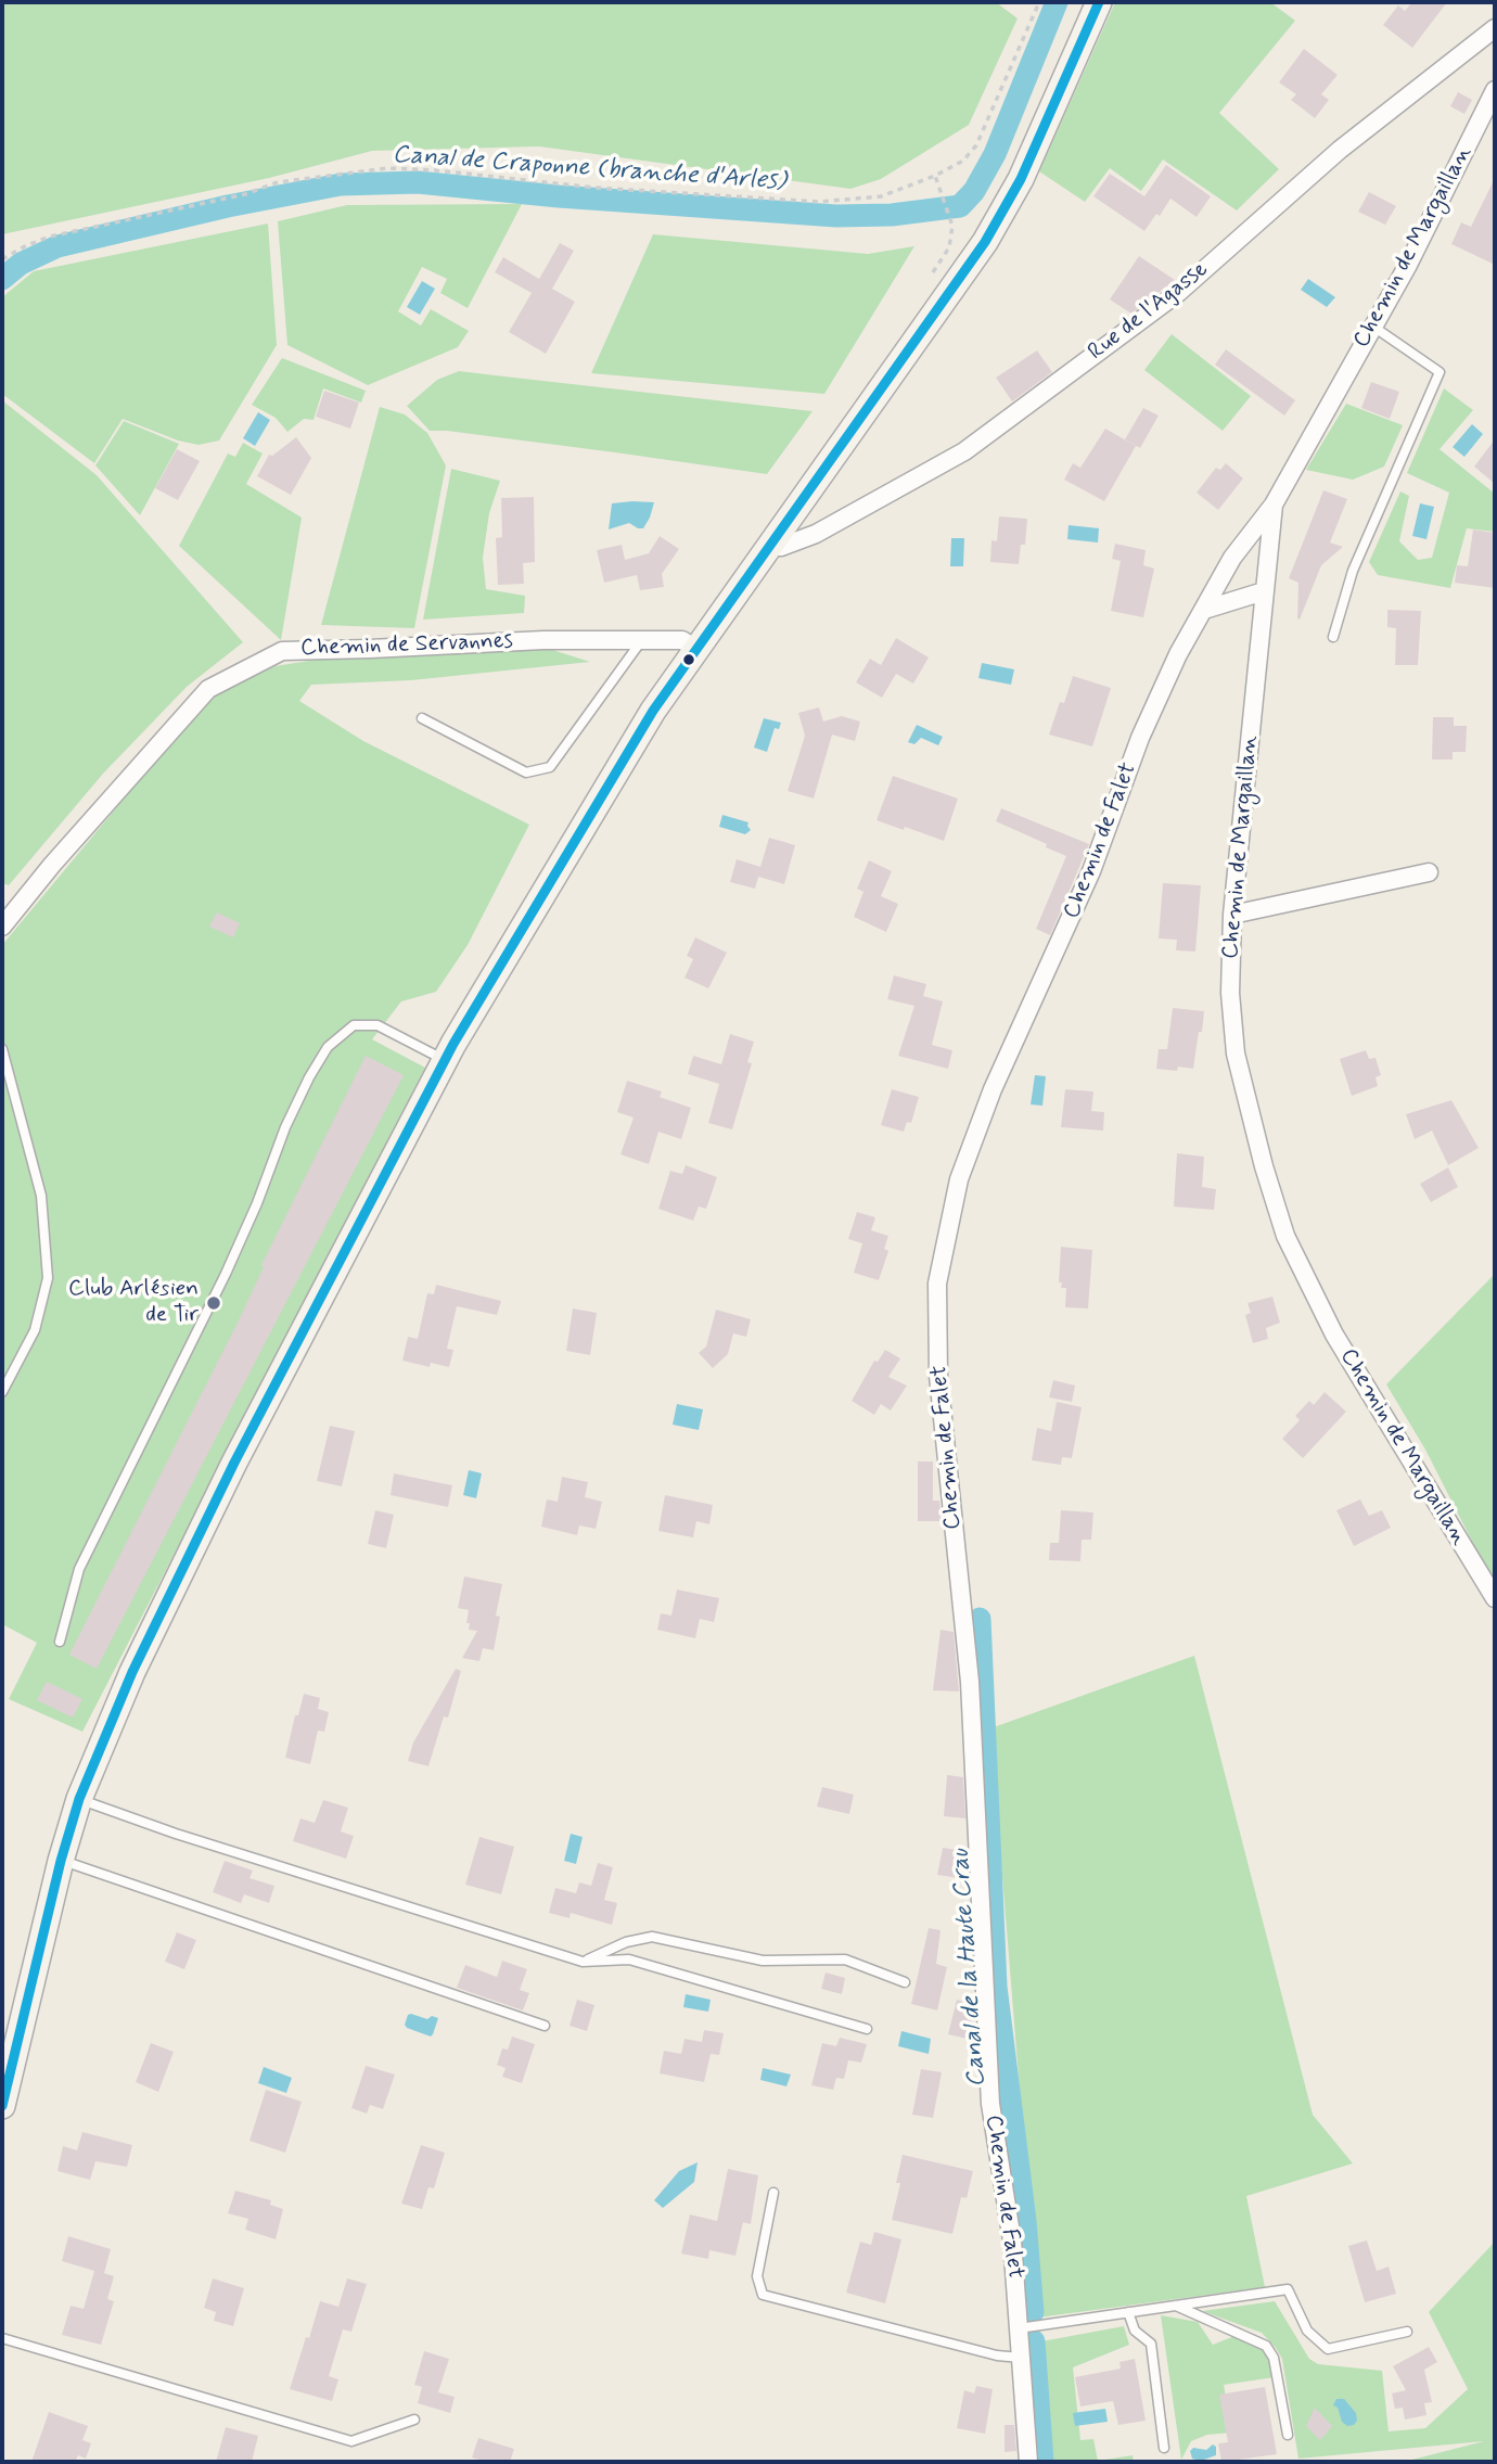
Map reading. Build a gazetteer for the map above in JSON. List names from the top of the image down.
{
  "streets": {
    "street": [
      "Chemin de Margaillan",
      "Rue de l'Agasse",
      "Chemin de Servannes",
      "Chemin de Falet"
    ]
  },
  "crossings": [
    ["Chemin de Margaillan", "Chemin de Falet"]
  ],
  "water": ["Canal de Craponne (branche d'Arles)", "Canal de la Haute Crau"],
  "places": ["Club Arlésien de Tir"]
}
